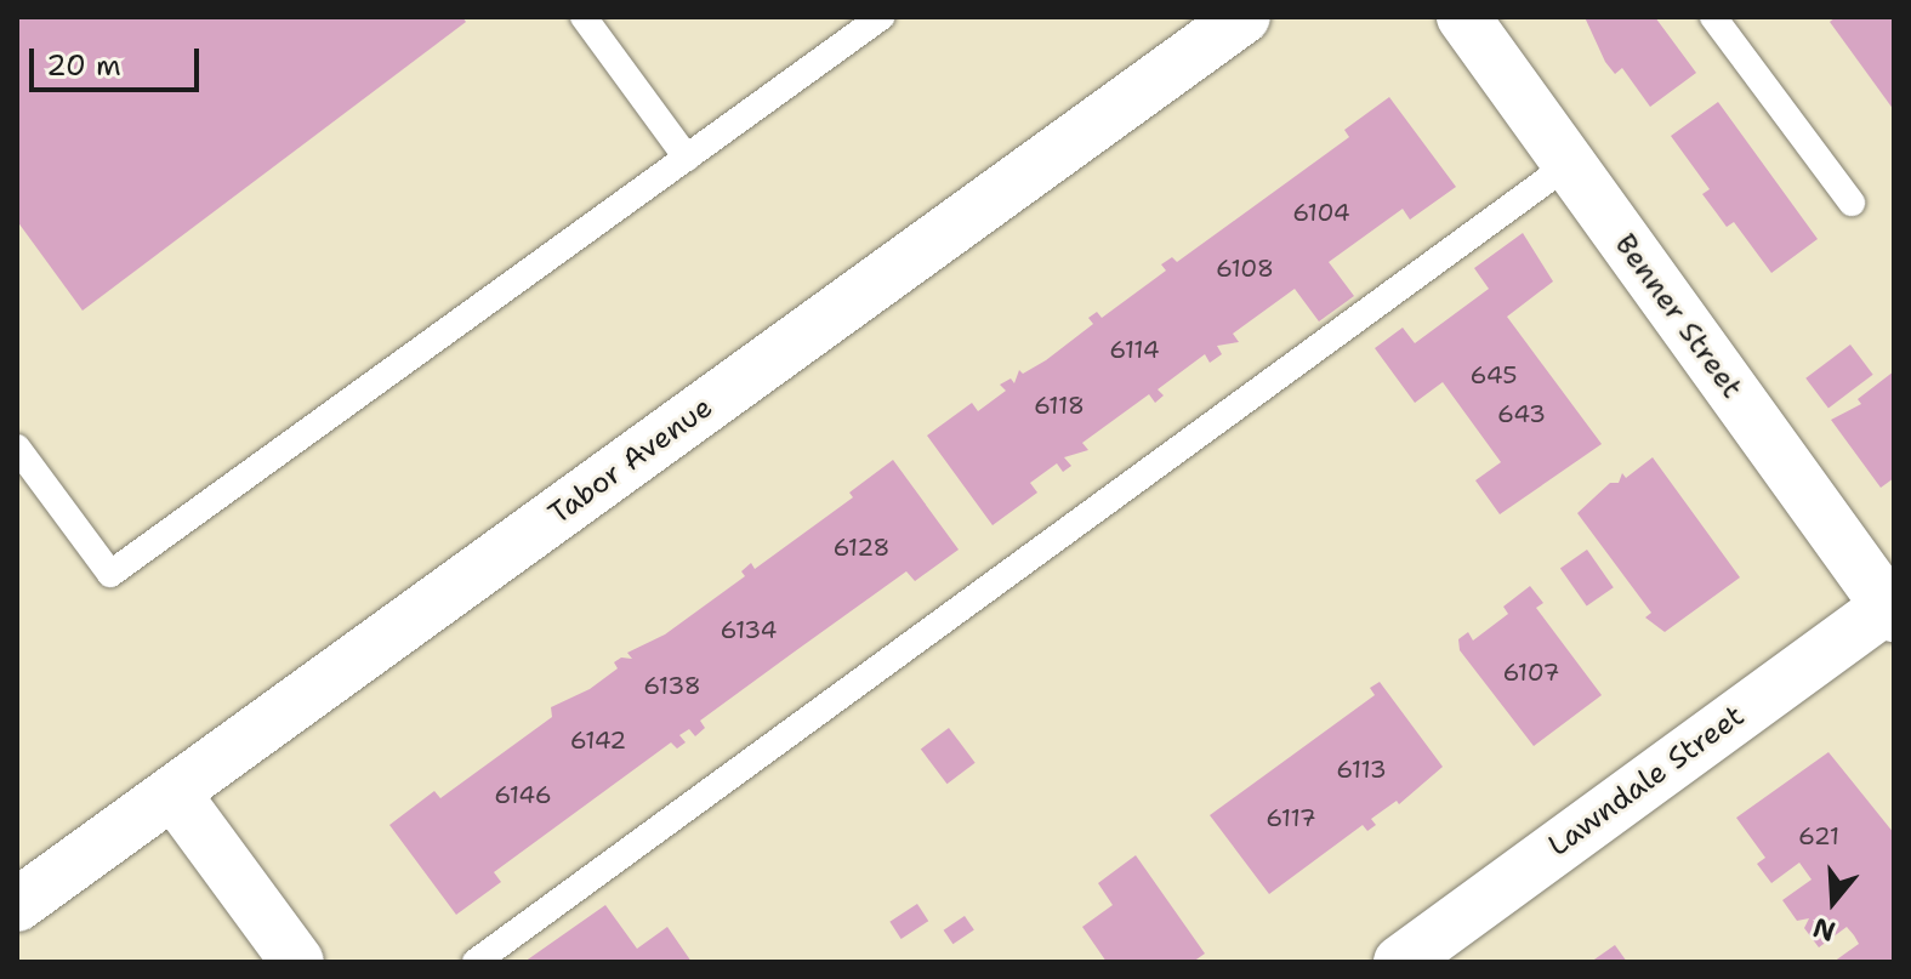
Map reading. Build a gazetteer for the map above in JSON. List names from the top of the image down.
{
  "streets": {
    "street": ["Benner Street", "Tabor Avenue", "Lawndale Street"]
  },
  "crossings": [
    ["Benner Street", "Lawndale Street"]
  ],
  "house_numbers": [
    "6104",
    "6108",
    "6114",
    "645",
    "6118",
    "643",
    "6128",
    "6134",
    "6107",
    "6138",
    "6142",
    "6113",
    "6146",
    "6117",
    "621"
  ],
  "scale_bar": "20 m",
  "north": "bottom"
}
